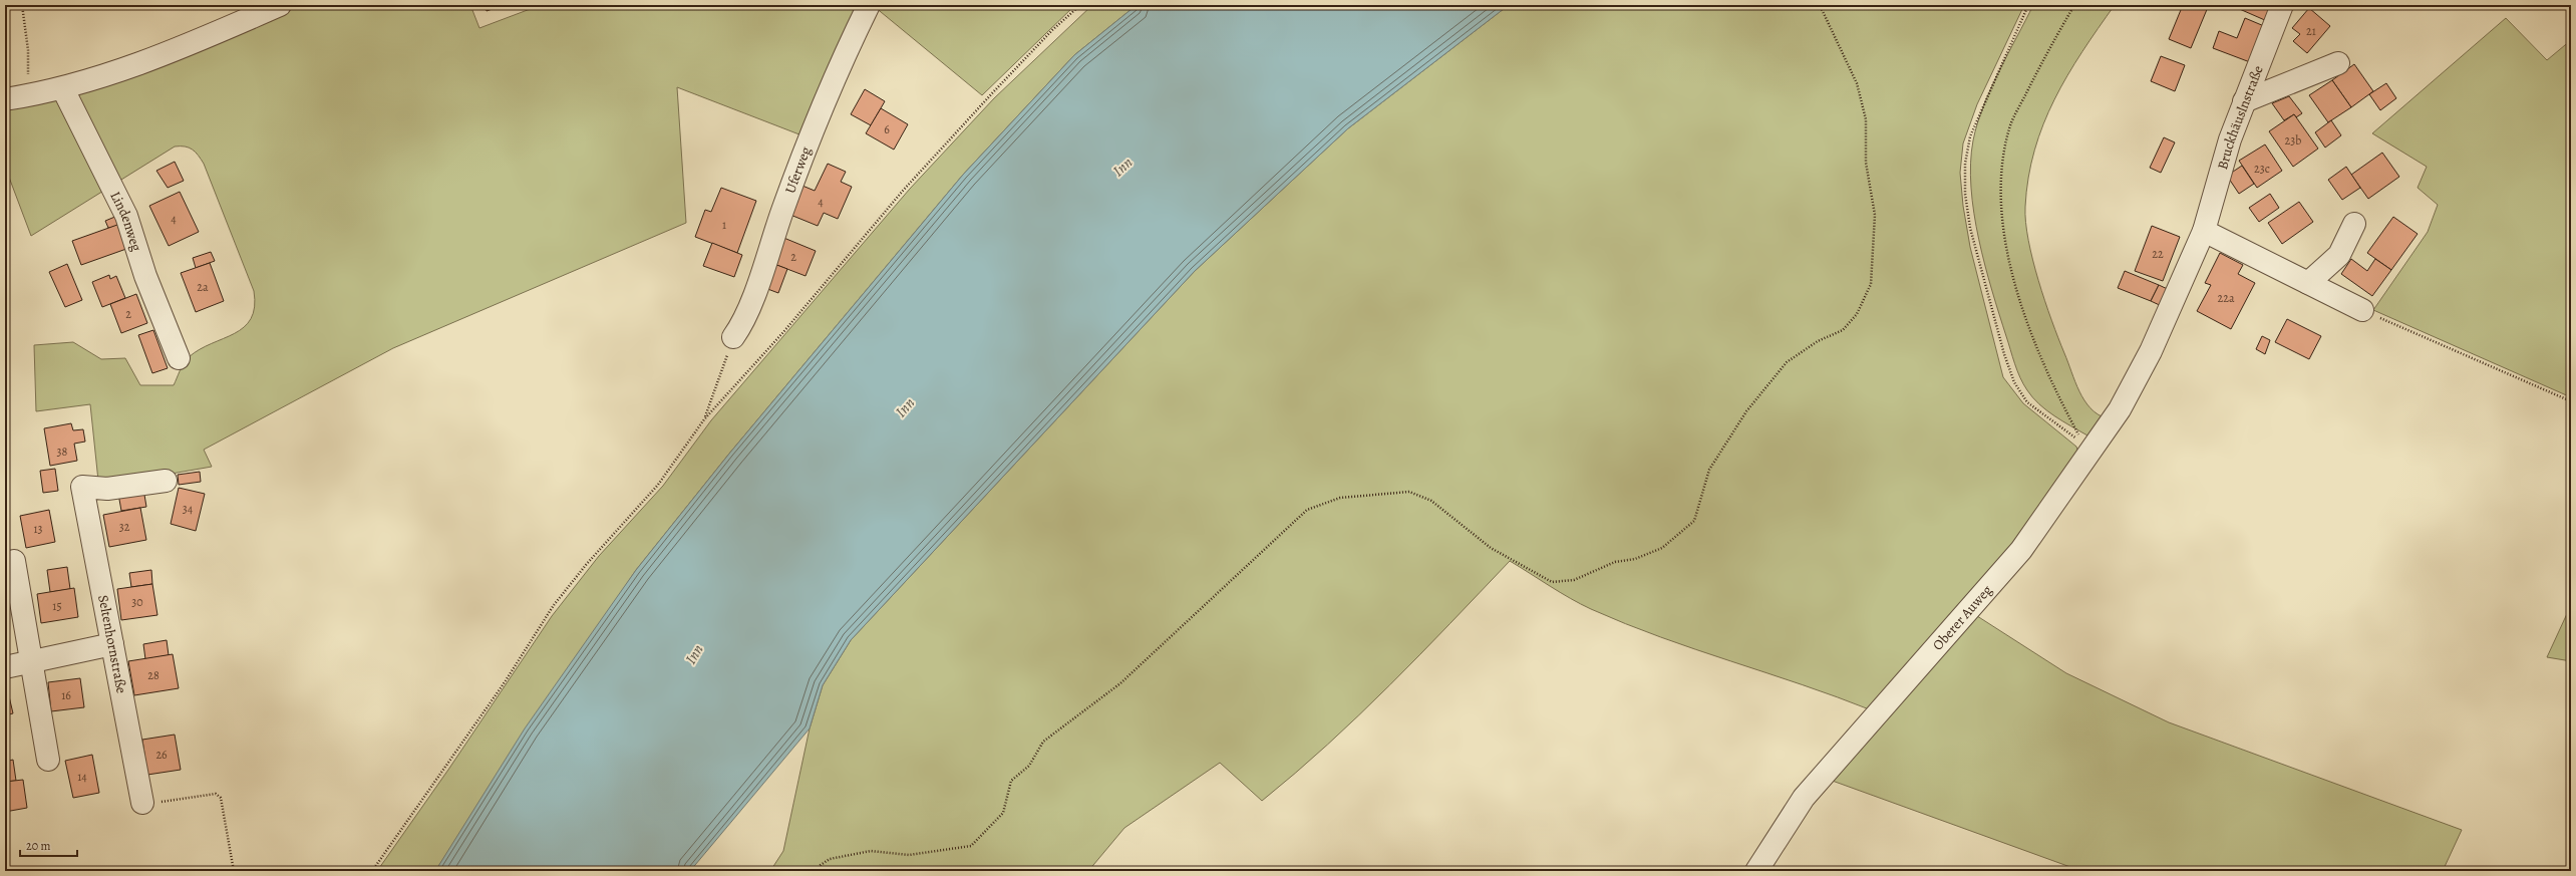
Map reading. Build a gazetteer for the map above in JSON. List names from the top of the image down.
{
  "streets": {
    "street": [
      "Bruckhäuslnstraße",
      "Uferweg",
      "Lindenweg",
      "Oberer Auweg",
      "Seltenhornstraße"
    ]
  },
  "crossings": [
    ["Bruckhäuslnstraße", "Oberer Auweg"]
  ],
  "water": ["Inn"],
  "house_numbers": [
    "21",
    "6",
    "23b",
    "23c",
    "4",
    "4",
    "1",
    "22",
    "2",
    "2a",
    "22a",
    "2",
    "38",
    "34",
    "32",
    "13",
    "30",
    "15",
    "28",
    "16",
    "26",
    "14"
  ],
  "scale_bar": "20 m"
}
